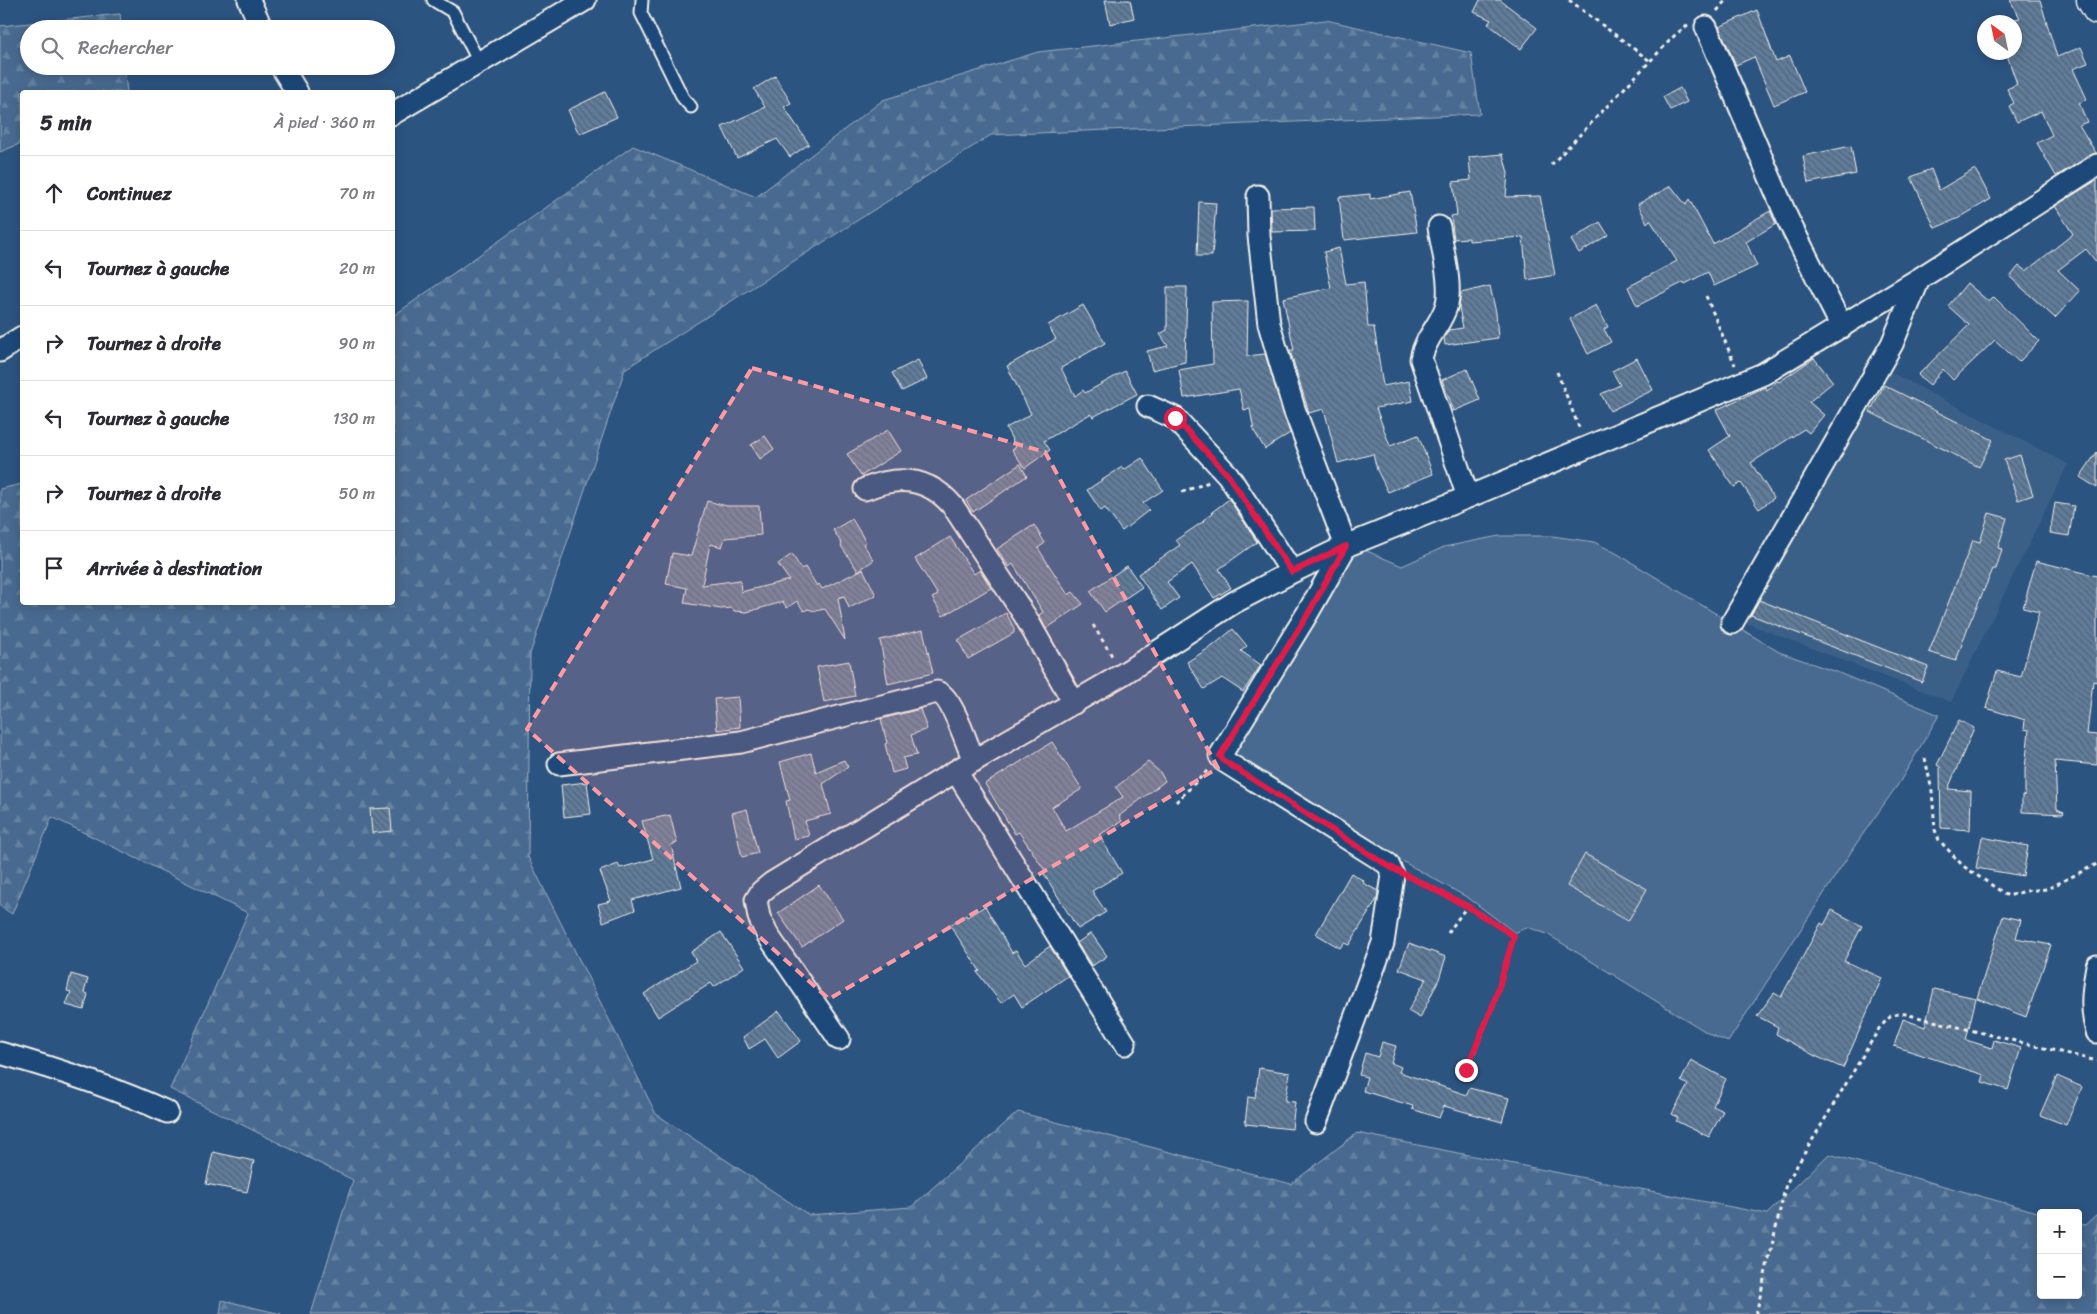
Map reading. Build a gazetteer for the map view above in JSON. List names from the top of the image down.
{
  "north": "top left",
  "page": {
    "search": "Rechercher",
    "heading": ["5 min", "À pied · 360 m"],
    "list": [
      ["Continuez", "70 m"],
      ["Tournez à gauche", "20 m"],
      ["Tournez à droite", "90 m"],
      ["Tournez à gauche", "130 m"],
      ["Tournez à droite", "50 m"],
      "Arrivée à destination"
    ],
    "map_buttons": ["+", "−"]
  }
}
